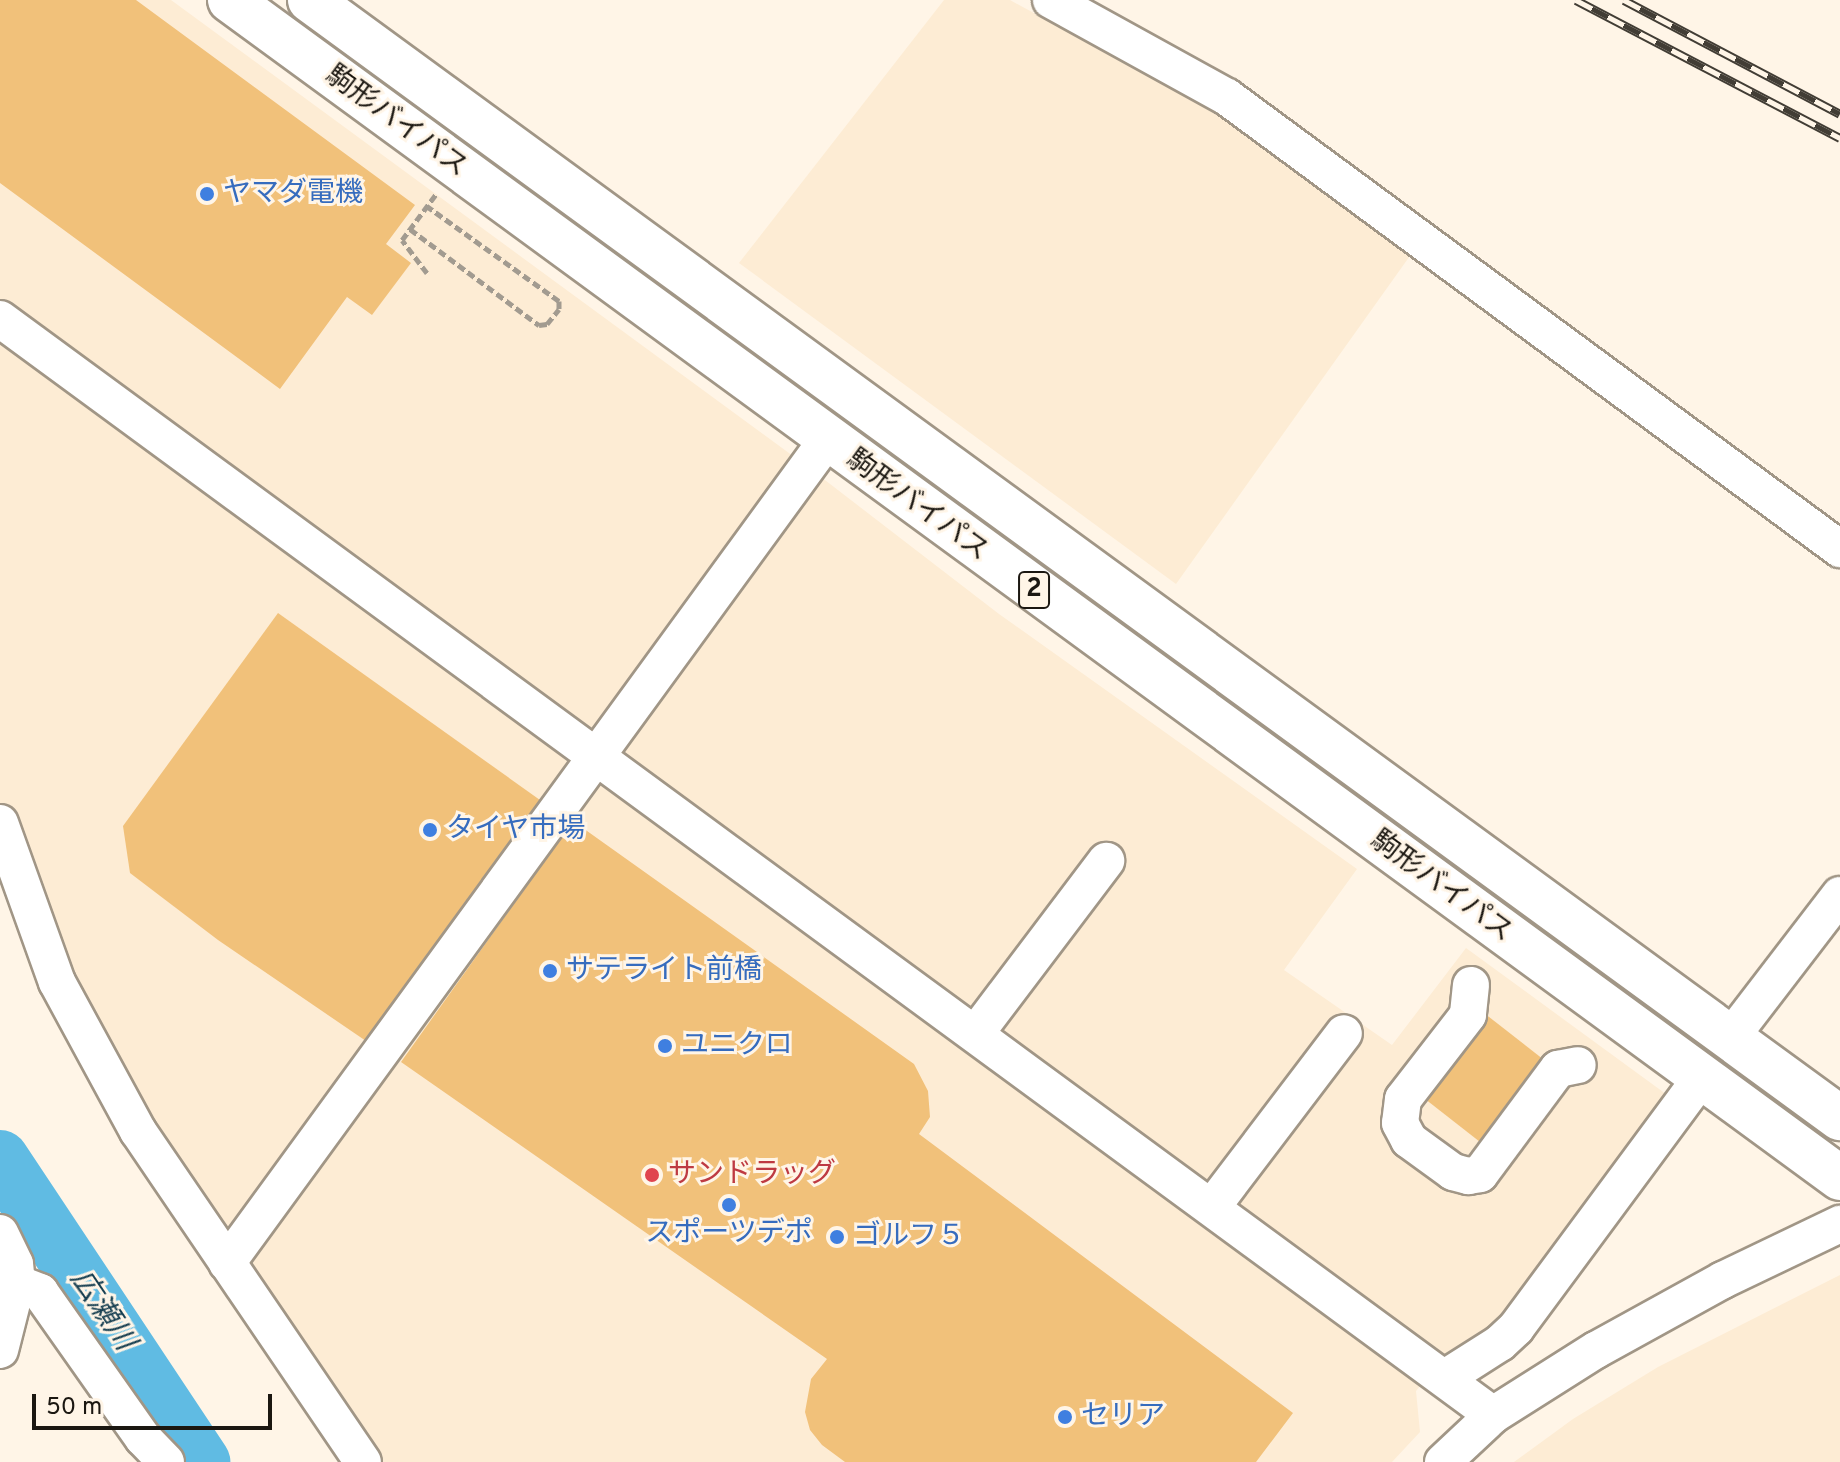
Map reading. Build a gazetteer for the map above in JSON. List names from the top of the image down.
{
  "streets": {
    "main road": ["駒形バイパス", "2"]
  },
  "water": ["広瀬川"],
  "places": [
    "ヤマダ電機",
    "タイヤ市場",
    "サテライト前橋",
    "ユニクロ",
    "サンドラッグ",
    "スポーツデポ",
    "ゴルフ５",
    "セリア"
  ],
  "scale_bar": "50 m"
}
